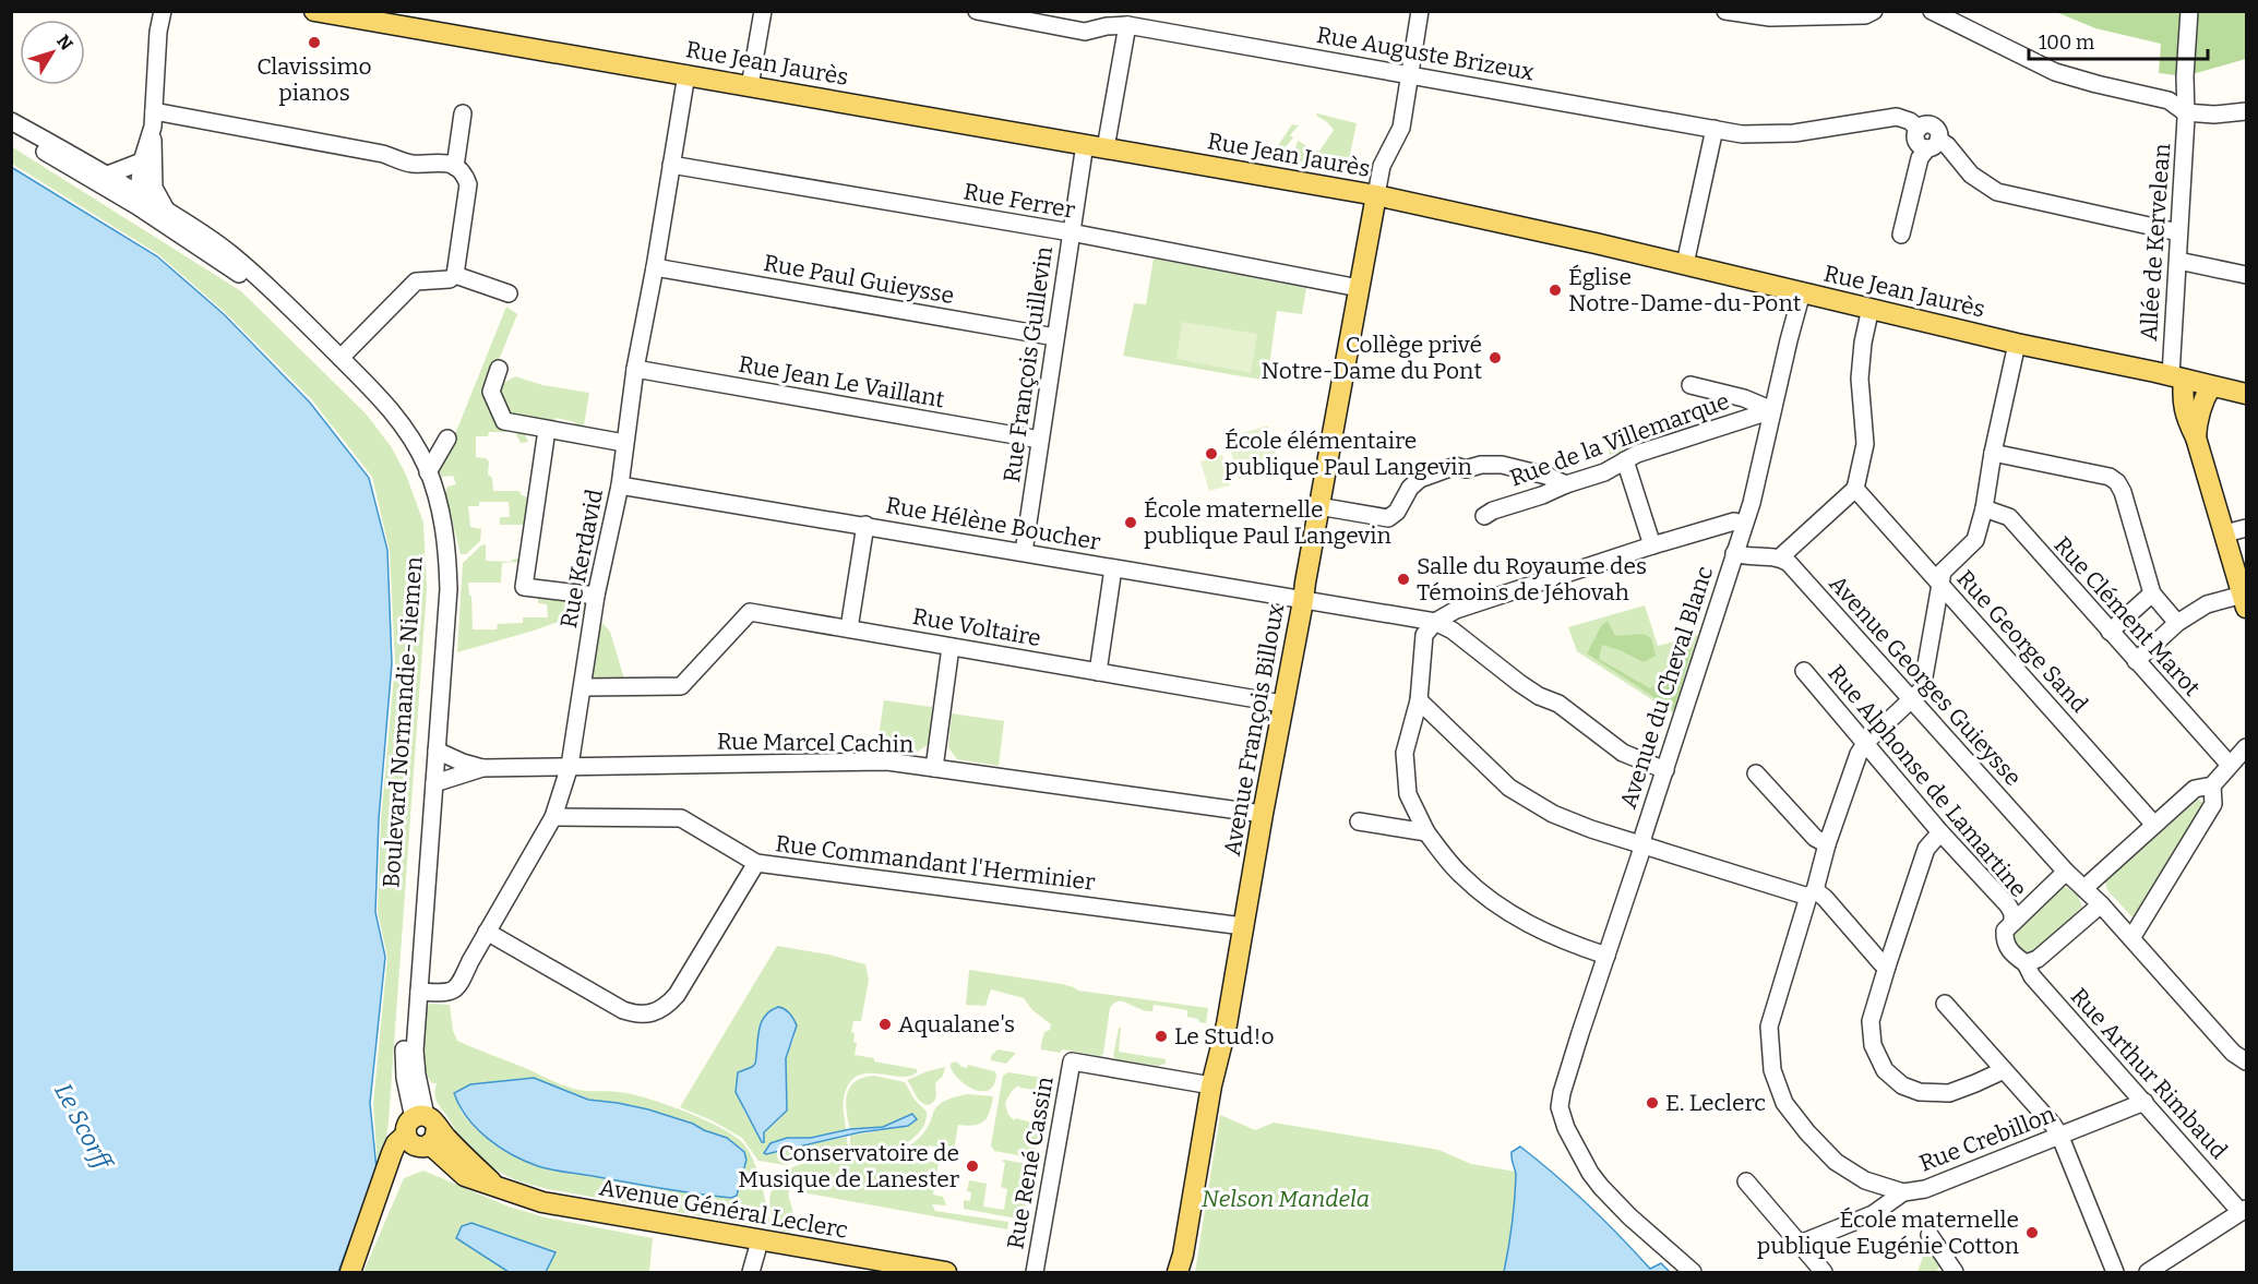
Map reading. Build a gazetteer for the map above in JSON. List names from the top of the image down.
{
  "streets": {
    "main road": ["Rue Jean Jaurès", "Avenue François Billoux", "Avenue Général Leclerc"],
    "street": [
      "Rue Auguste Brizeux",
      "Rue Ferrer",
      "Allée de Kervelean",
      "Rue Paul Guieysse",
      "Rue François Guillevin",
      "Rue Jean Le Vaillant",
      "Rue de la Villemarque",
      "Rue Hélène Boucher",
      "Rue Kerdavid",
      "Rue Clément Marot",
      "Rue Voltaire",
      "Rue George Sand",
      "Avenue Georges Guieysse",
      "Avenue du Cheval Blanc",
      "Boulevard Normandie-Niemen",
      "Rue Marcel Cachin",
      "Rue Alphonse de Lamartine",
      "Rue Commandant l'Herminier",
      "Rue Arthur Rimbaud",
      "Rue Crebillon",
      "Rue René Cassin"
    ]
  },
  "crossings": [
    ["Rue Jean Jaurès", "Allée de Kervelean"],
    ["Rue Jean Jaurès", "Rue François Guillevin"],
    ["Rue Jean Jaurès", "Rue Kerdavid"],
    ["Rue Jean Jaurès", "Avenue du Cheval Blanc"],
    ["Rue Jean Jaurès", "Avenue François Billoux"],
    ["Rue Ferrer", "Rue François Guillevin"],
    ["Rue Ferrer", "Rue Kerdavid"],
    ["Rue Ferrer", "Avenue François Billoux"],
    ["Rue Paul Guieysse", "Rue François Guillevin"],
    ["Rue Paul Guieysse", "Rue Kerdavid"],
    ["Rue François Guillevin", "Rue Jean Le Vaillant"],
    ["Rue François Guillevin", "Rue Hélène Boucher"],
    ["Rue Jean Le Vaillant", "Rue Kerdavid"],
    ["Rue de la Villemarque", "Avenue du Cheval Blanc"],
    ["Rue Hélène Boucher", "Rue Kerdavid"],
    ["Rue Hélène Boucher", "Rue Voltaire"],
    ["Rue Hélène Boucher", "Avenue François Billoux"],
    ["Rue Kerdavid", "Rue Voltaire"],
    ["Rue Kerdavid", "Boulevard Normandie-Niemen"],
    ["Rue Kerdavid", "Rue Marcel Cachin"],
    ["Rue Kerdavid", "Rue Commandant l'Herminier"],
    ["Rue Voltaire", "Avenue François Billoux"],
    ["Boulevard Normandie-Niemen", "Rue Marcel Cachin"],
    ["Boulevard Normandie-Niemen", "Avenue Général Leclerc"],
    ["Avenue François Billoux", "Rue Marcel Cachin"],
    ["Avenue François Billoux", "Rue Commandant l'Herminier"],
    ["Avenue François Billoux", "Rue René Cassin"],
    ["Rue Alphonse de Lamartine", "Rue Arthur Rimbaud"],
    ["Rue Alphonse de Lamartine", "Rue Crebillon"],
    ["Rue Arthur Rimbaud", "Rue Crebillon"]
  ],
  "water": ["Le Scorff"],
  "parks": ["Nelson Mandela"],
  "places": [
    "Clavissimo pianos",
    "Église Notre-Dame-du-Pont",
    "Collège privé Notre-Dame du Pont",
    "École élémentaire publique Paul Langevin",
    "École maternelle publique Paul Langevin",
    "Salle du Royaume des Témoins de Jéhovah",
    "Aqualane's",
    "Le Stud!o",
    "E. Leclerc",
    "Conservatoire de Musique de Lanester",
    "École maternelle publique Eugénie Cotton"
  ],
  "scale_bar": "100 m",
  "north": "top right"
}
